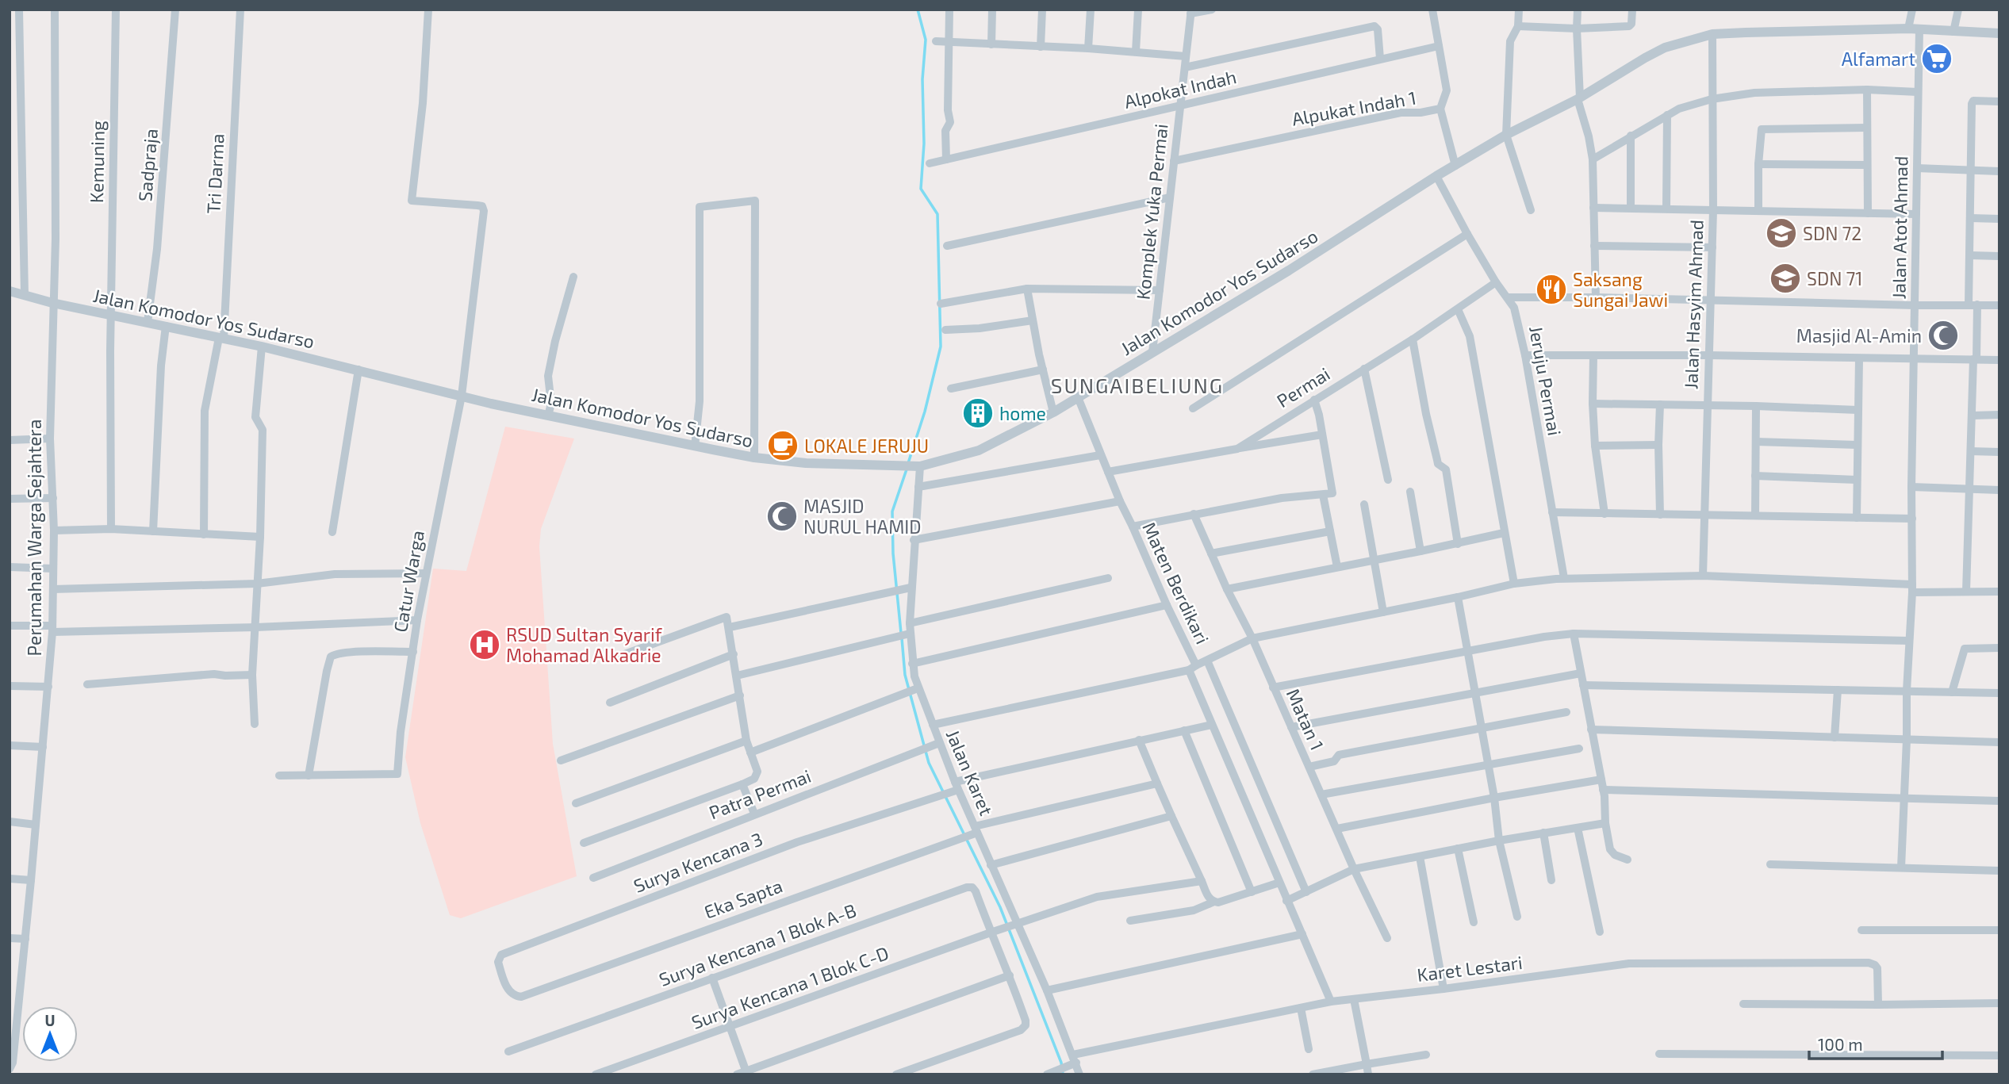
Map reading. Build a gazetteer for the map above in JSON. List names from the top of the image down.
{
  "streets": {
    "street": [
      "Alpokat Indah",
      "Alpukat Indah 1",
      "Kemuning",
      "Sadpraja",
      "Tri Darma",
      "Komplek Yuka Permai",
      "Jalan Atot Ahmad",
      "Jalan Komodor Yos Sudarso",
      "Jalan Hasyim Ahmad",
      "Jeruju Permai",
      "Permai",
      "Perumahan Warga Sejahtera",
      "Catur Warga",
      "Maten Berdikari",
      "Matan 1",
      "Jalan Karet",
      "Patra Permai",
      "Surya Kencana 3",
      "Eka Sapta",
      "Surya Kencana 1 Blok A-B",
      "Karet Lestari",
      "Surya Kencana 1 Blok C-D"
    ]
  },
  "crossings": [
    ["Alpokat Indah", "Alpukat Indah 1"],
    ["Alpokat Indah", "Komplek Yuka Permai"],
    ["Alpukat Indah 1", "Komplek Yuka Permai"],
    ["Kemuning", "Jalan Komodor Yos Sudarso"],
    ["Sadpraja", "Jalan Komodor Yos Sudarso"],
    ["Tri Darma", "Jalan Komodor Yos Sudarso"],
    ["Komplek Yuka Permai", "Jalan Komodor Yos Sudarso"],
    ["Jalan Atot Ahmad", "Jalan Komodor Yos Sudarso"],
    ["Jalan Komodor Yos Sudarso", "Jalan Hasyim Ahmad"],
    ["Jalan Komodor Yos Sudarso", "Jeruju Permai"],
    ["Jalan Komodor Yos Sudarso", "Perumahan Warga Sejahtera"],
    ["Jalan Komodor Yos Sudarso", "Catur Warga"],
    ["Jalan Komodor Yos Sudarso", "Maten Berdikari"],
    ["Jalan Komodor Yos Sudarso", "Jalan Karet"],
    ["Jeruju Permai", "Permai"],
    ["Permai", "Maten Berdikari"],
    ["Maten Berdikari", "Surya Kencana 3"],
    ["Maten Berdikari", "Karet Lestari"],
    ["Jalan Karet", "Patra Permai"],
    ["Jalan Karet", "Surya Kencana 3"],
    ["Jalan Karet", "Eka Sapta"],
    ["Jalan Karet", "Karet Lestari"],
    ["Jalan Karet", "Surya Kencana 1 Blok C-D"],
    ["Surya Kencana 3", "Eka Sapta"],
    ["Surya Kencana 1 Blok A-B", "Surya Kencana 1 Blok C-D"]
  ],
  "districts": ["SUNGAIBELIUNG"],
  "places": {
    "supermarket": ["Alfamart"],
    "school or university": ["SDN 72", "SDN 71"],
    "restaurant": ["Saksang Sungai Jawi"],
    "mosque": ["Masjid Al-Amin", "MASJID NURUL HAMID"],
    "building": ["home"],
    "cafe": ["LOKALE JERUJU"],
    "hospital": ["RSUD Sultan Syarif Mohamad Alkadrie"]
  },
  "scale_bar": "100 m",
  "north": "top"
}
